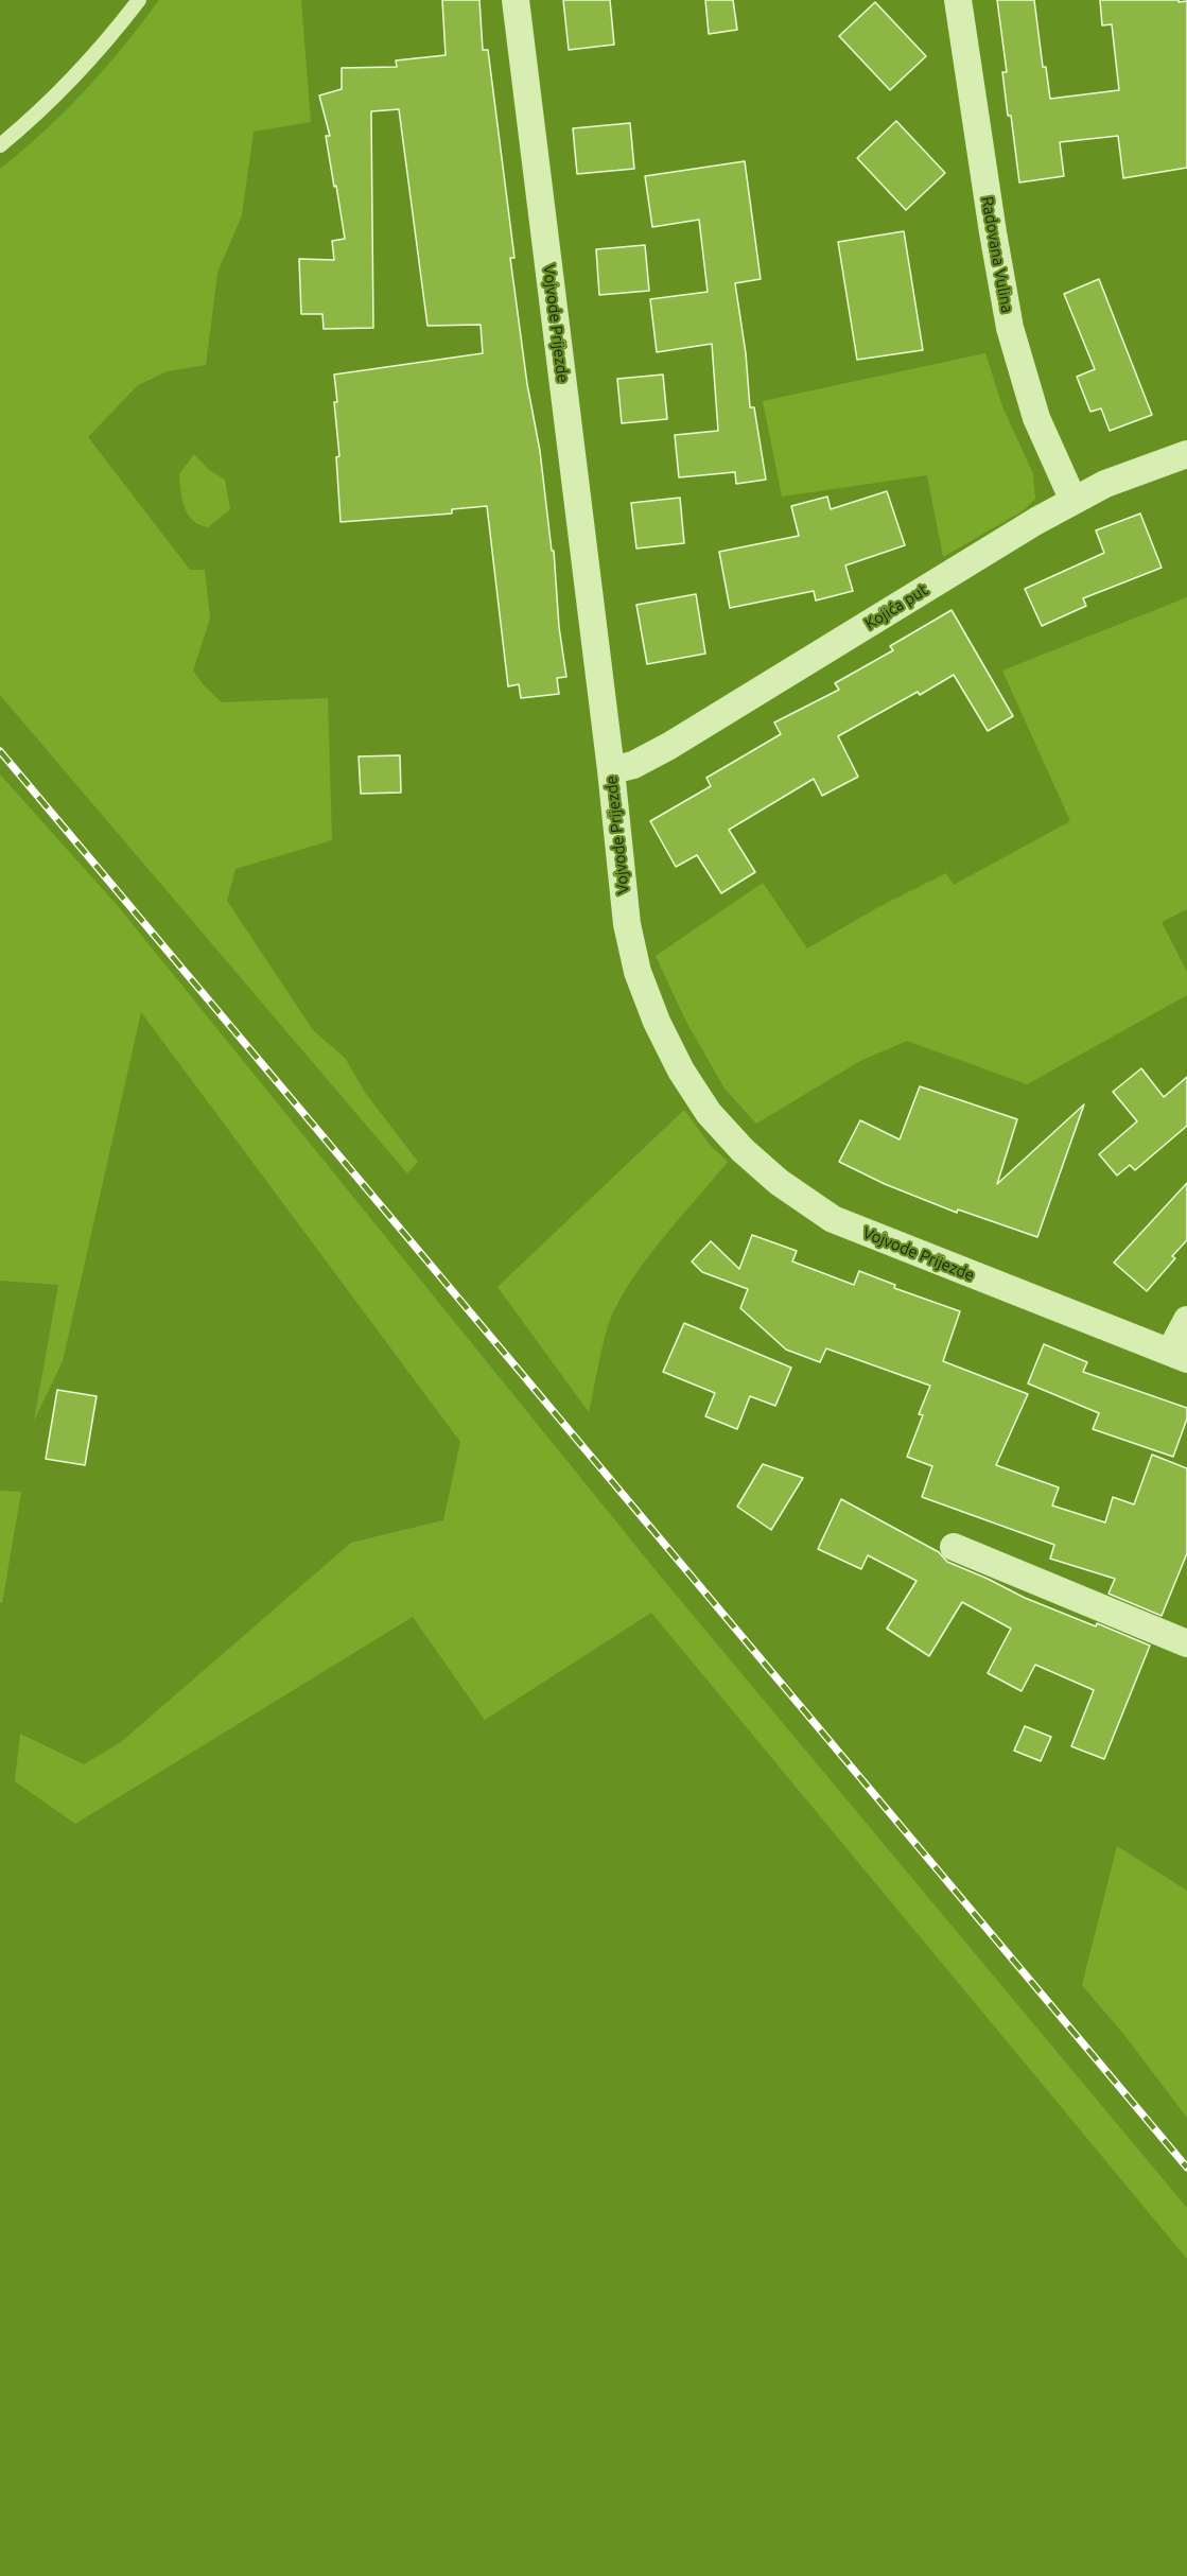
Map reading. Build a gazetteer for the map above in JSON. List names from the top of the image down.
{
  "streets": {
    "street": ["Radovana Vulina", "Vojvode Prijezde", "Kojića put"]
  },
  "crossings": [
    ["Radovana Vulina", "Kojića put"],
    ["Vojvode Prijezde", "Kojića put"]
  ]
}
